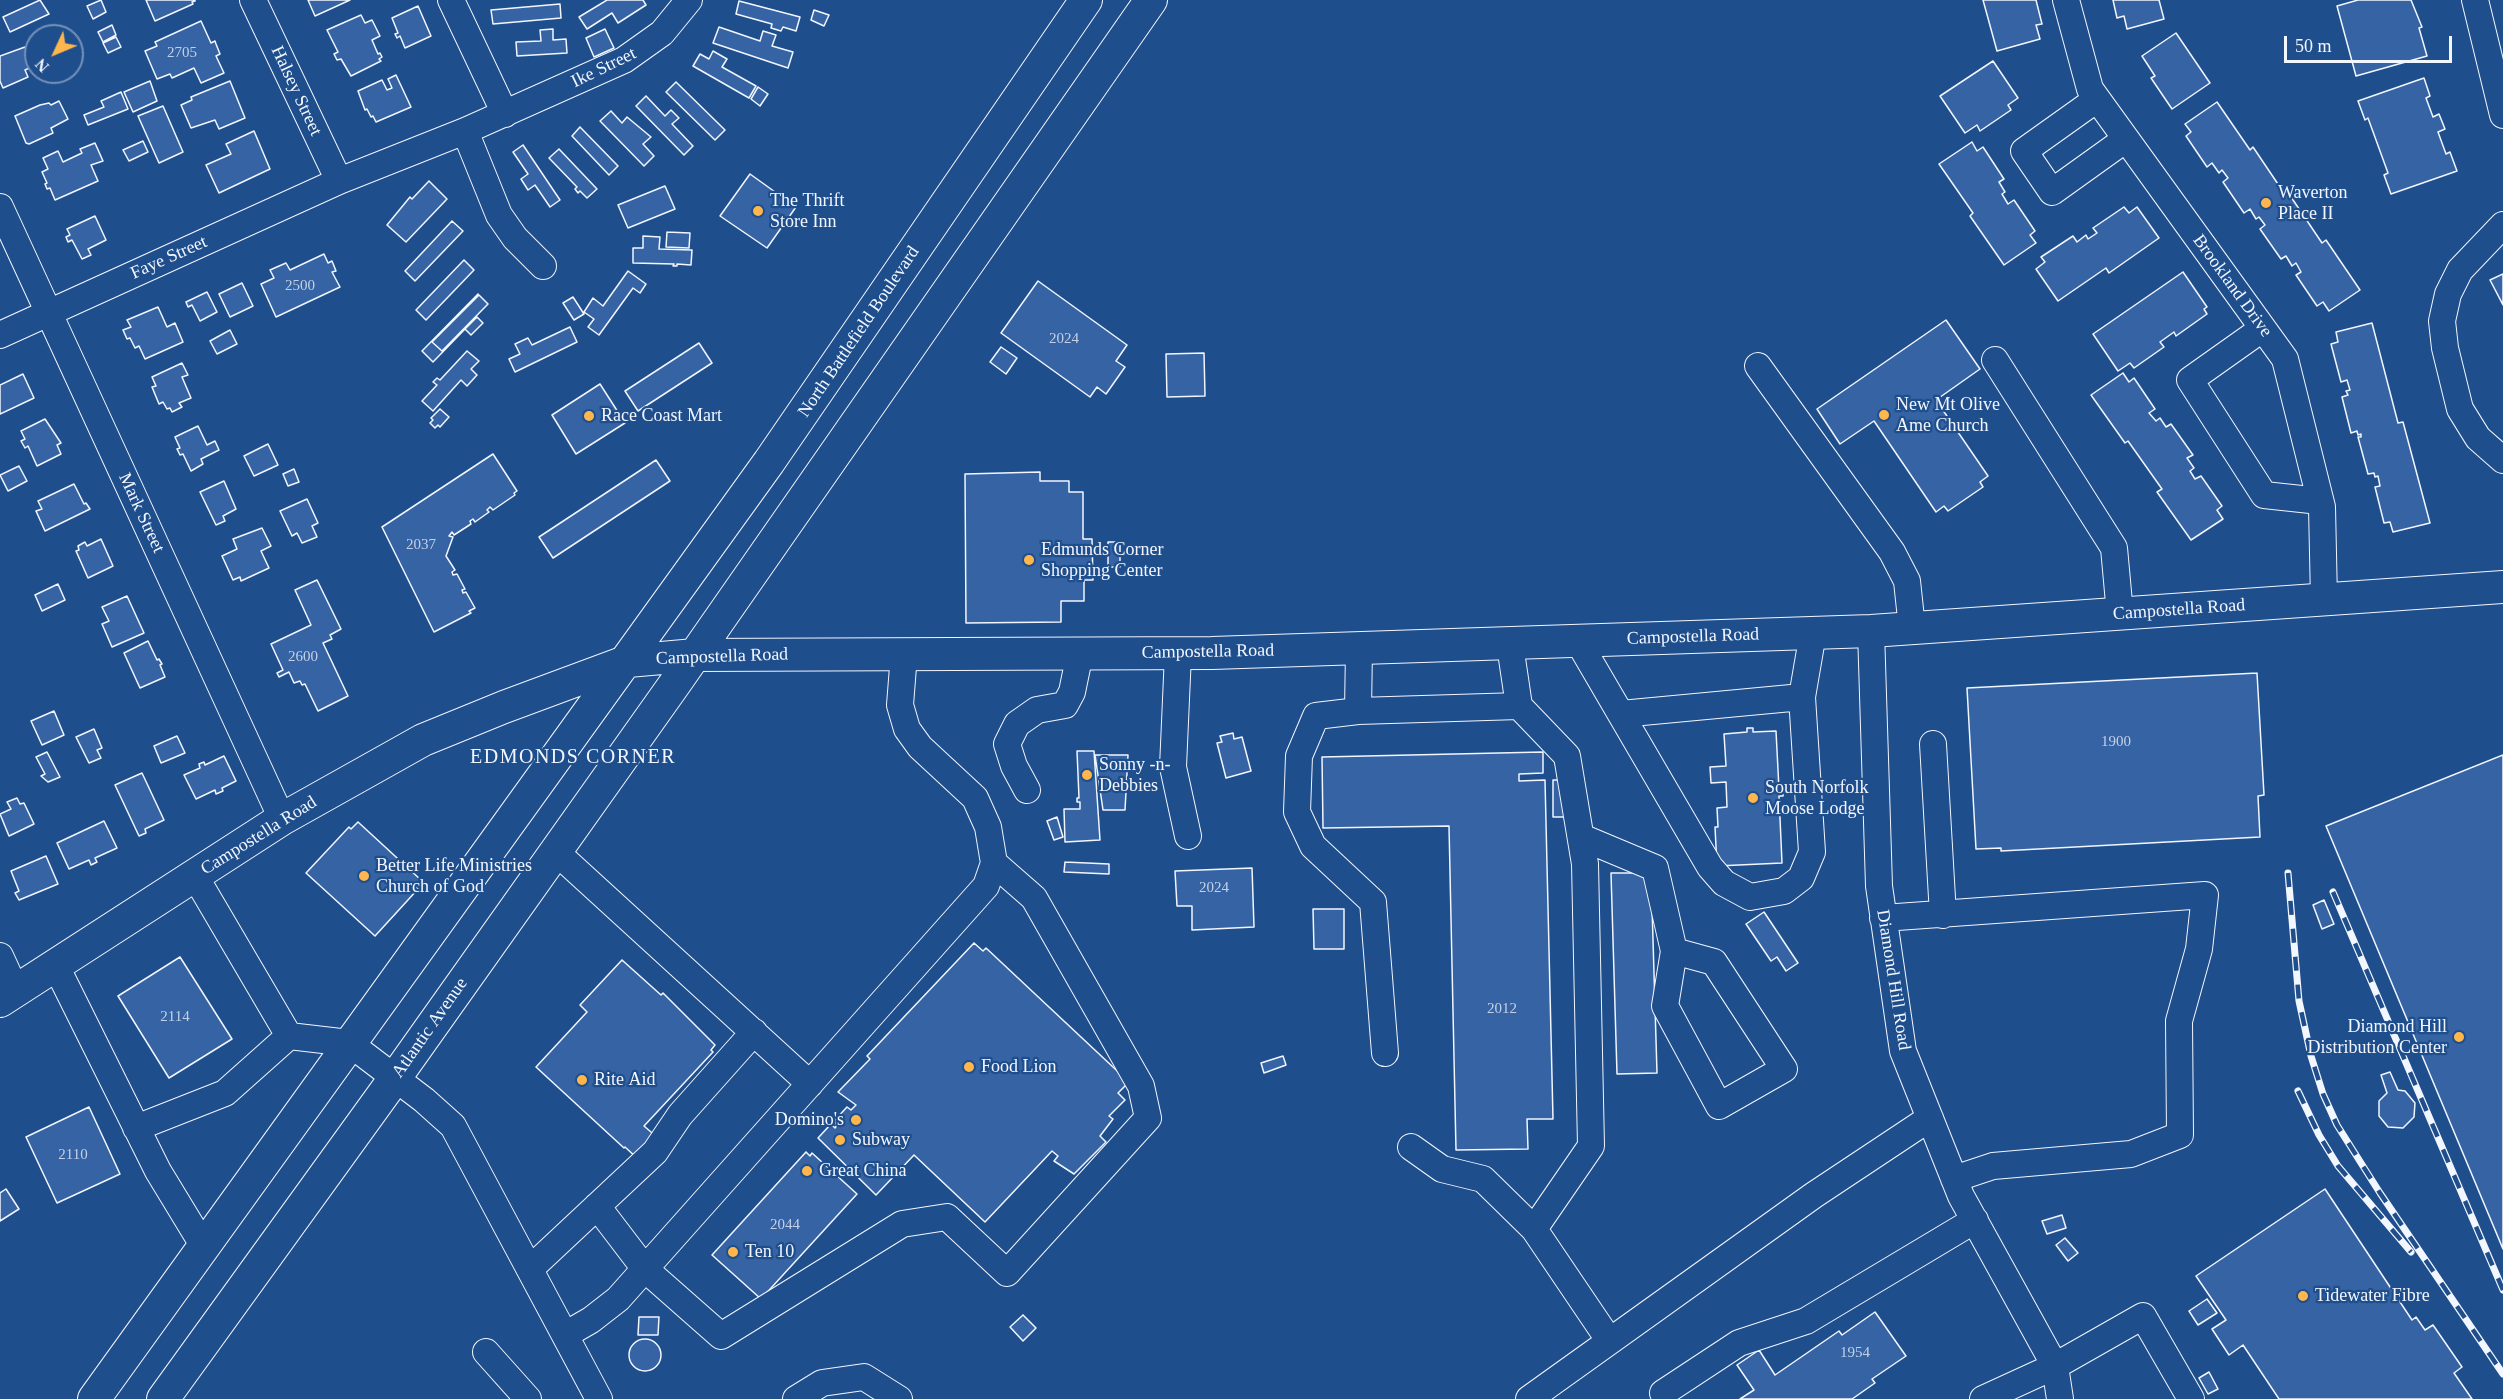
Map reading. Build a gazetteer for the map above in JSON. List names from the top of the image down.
{
  "streets": {
    "main road": ["North Battlefield Boulevard", "Campostella Road", "Atlantic Avenue"],
    "street": [
      "Ike Street",
      "Halsey Street",
      "Faye Street",
      "Brookland Drive",
      "Mark Street",
      "Diamond Hill Road"
    ]
  },
  "crossings": [
    ["Ike Street", "Halsey Street"],
    ["Ike Street", "Faye Street"],
    ["Halsey Street", "Faye Street"],
    ["Faye Street", "Mark Street"],
    ["Brookland Drive", "Campostella Road"],
    ["North Battlefield Boulevard", "Campostella Road"],
    ["Mark Street", "Campostella Road"],
    ["Campostella Road", "Diamond Hill Road"],
    ["Campostella Road", "Atlantic Avenue"]
  ],
  "districts": ["EDMONDS CORNER"],
  "places": [
    "Waverton Place II",
    "The Thrift Store Inn",
    "New Mt Olive Ame Church",
    "Race Coast Mart",
    "Edmunds Corner Shopping Center",
    "Sonny -n- Debbies",
    "South Norfolk Moose Lodge",
    "Better Life Ministries Church of God",
    "Diamond Hill Distribution Center",
    "Food Lion",
    "Rite Aid",
    "Domino's",
    "Subway",
    "Great China",
    "Ten 10",
    "Tidewater Fibre"
  ],
  "house_numbers": [
    "2705",
    "2500",
    "2024",
    "2037",
    "2600",
    "1900",
    "2024",
    "2012",
    "2114",
    "2110",
    "2044",
    "1954"
  ],
  "scale_bar": "50 m",
  "north": "bottom left"
}
